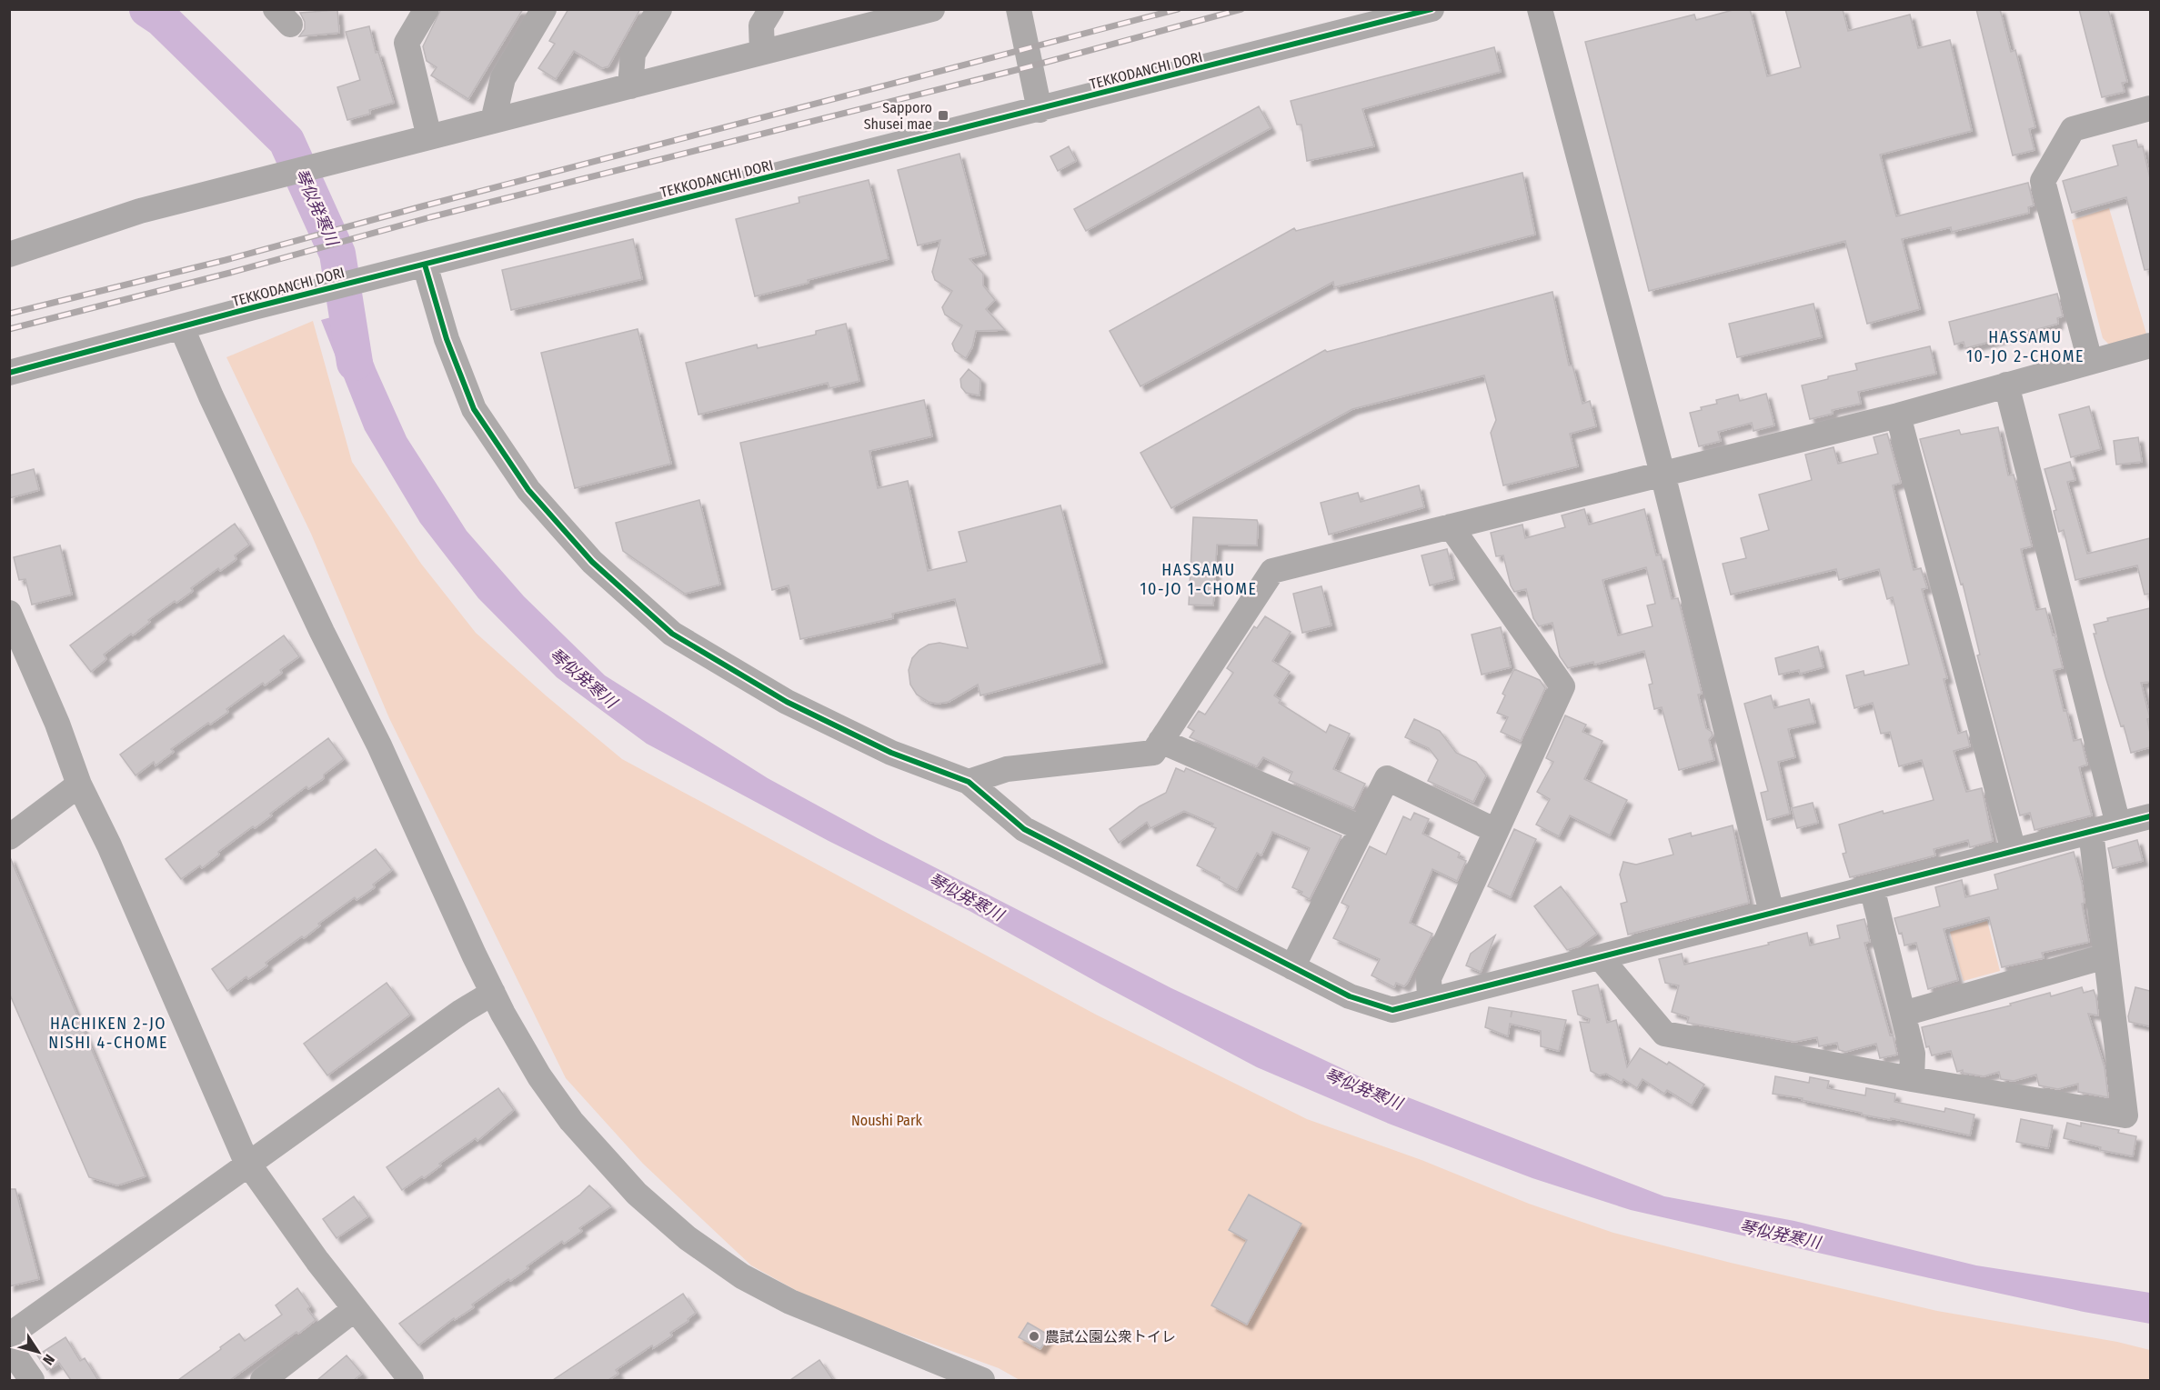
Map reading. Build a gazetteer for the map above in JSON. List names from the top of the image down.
{
  "streets": {
    "street": ["TEKKODANCHI DORI"]
  },
  "districts": ["HASSAMU 10-JO 2-CHOME", "HASSAMU 10-JO 1-CHOME", "HACHIKEN 2-JO NISHI 4-CHOME"],
  "water": ["琴似発寒川"],
  "parks": ["Noushi Park"],
  "places": {
    "transit": ["Sapporo Shusei mae"],
    "other": ["農試公園公衆トイレ"]
  },
  "north": "bottom right"
}
